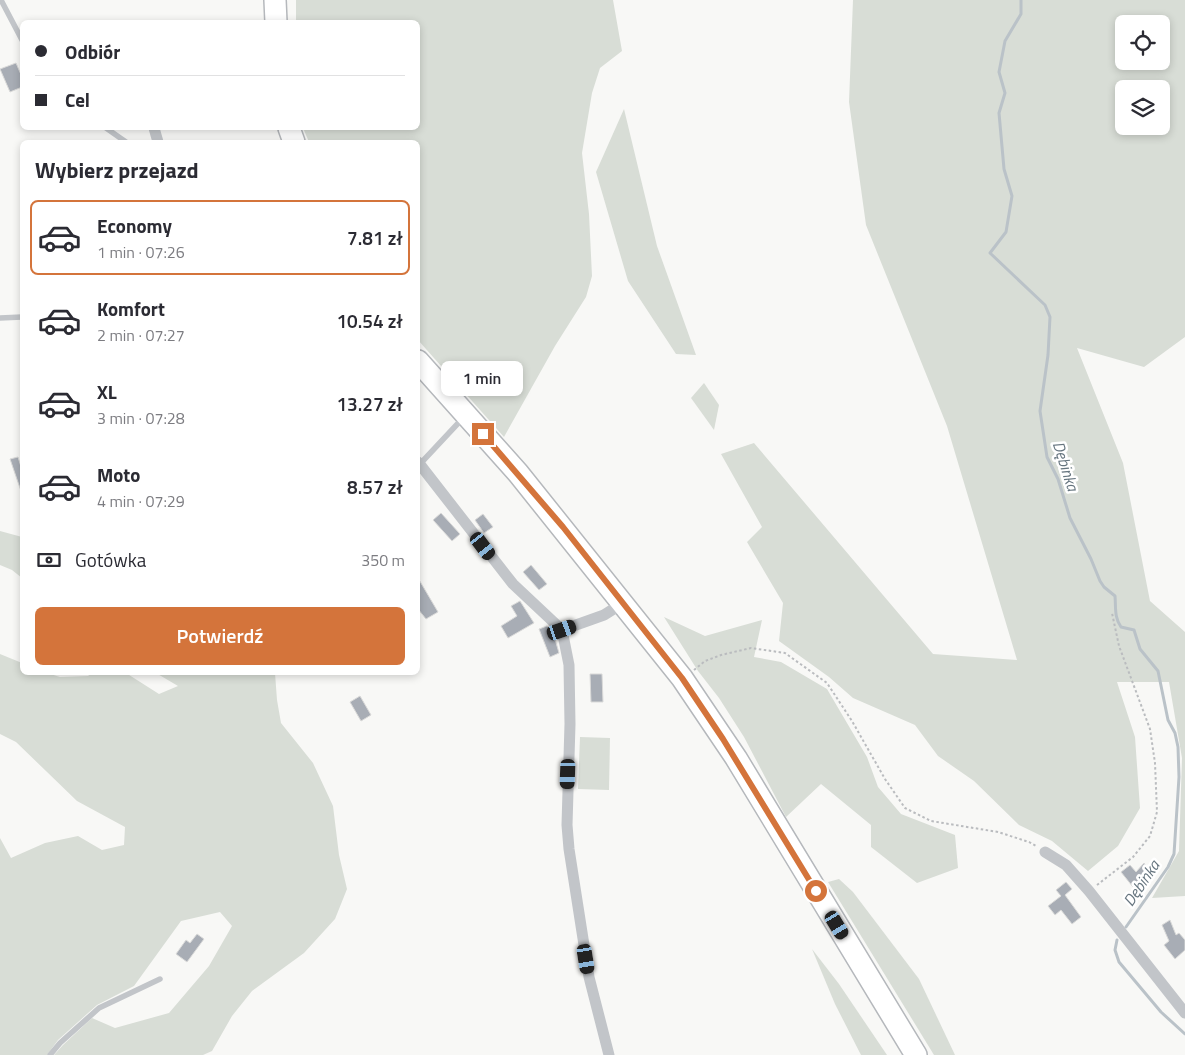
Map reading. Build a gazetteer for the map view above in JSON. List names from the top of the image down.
{
  "water": ["Dębinka"],
  "page": {
    "banner": ["Odbiór", "Cel"],
    "heading": "Wybierz przejazd",
    "list": [
      {
        "name": "Economy",
        "note": "1 min · 07:26",
        "value": "7.81 zł"
      },
      {
        "name": "Komfort",
        "note": "2 min · 07:27",
        "value": "10.54 zł"
      },
      {
        "name": "XL",
        "note": "3 min · 07:28",
        "value": "13.27 zł"
      },
      {
        "name": "Moto",
        "note": "4 min · 07:29",
        "value": "8.57 zł"
      }
    ],
    "bubble": "1 min",
    "pay": ["Gotówka", "350 m"],
    "buttons": "Potwierdź"
  }
}
